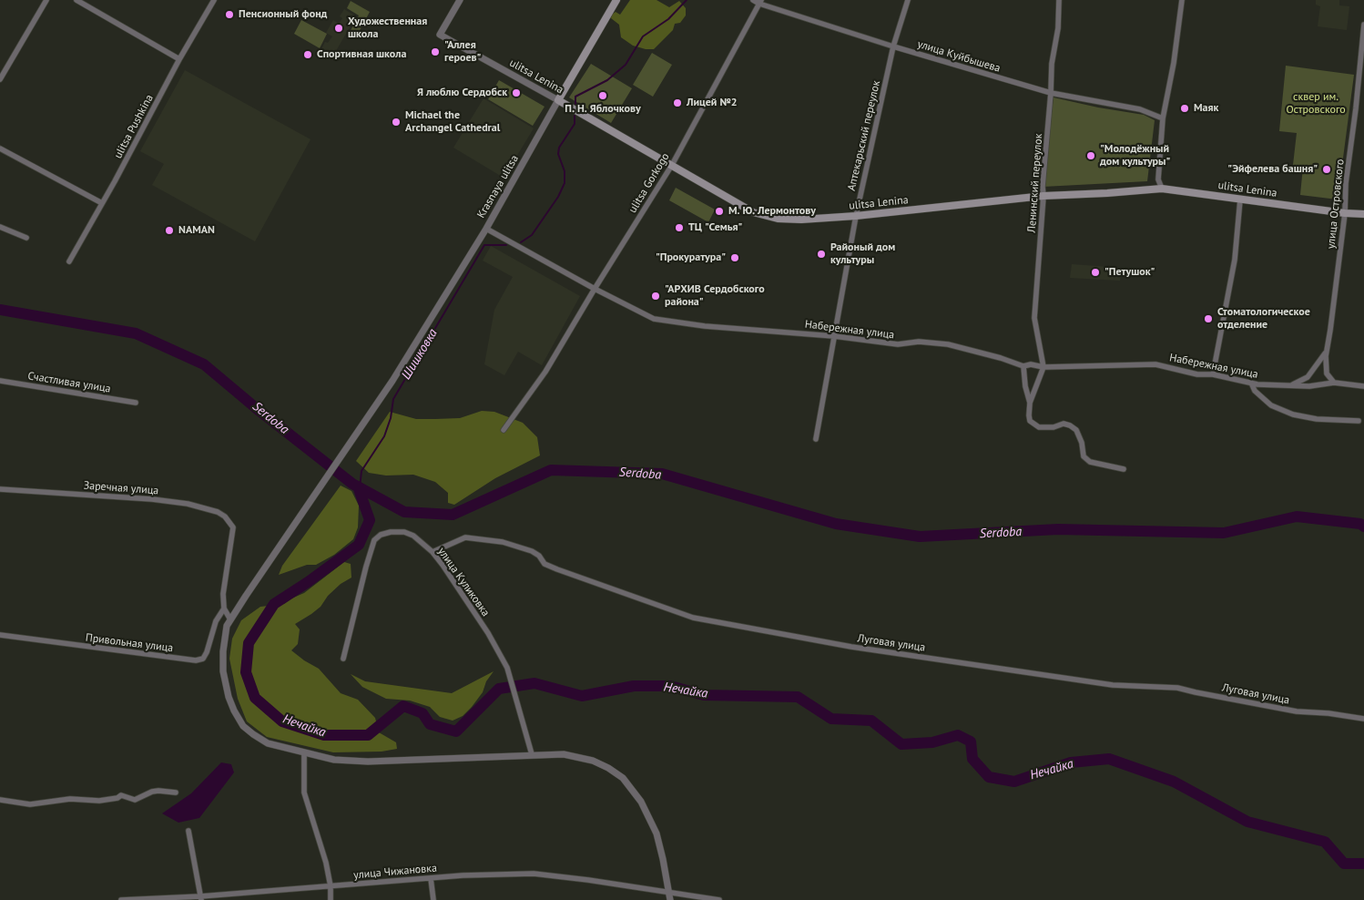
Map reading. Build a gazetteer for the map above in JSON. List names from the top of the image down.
{
  "streets": {
    "main road": ["ulitsa Lenina", "Krasnaya ulitsa"],
    "street": [
      "улица Куйбышева",
      "ulitsa Pushkina",
      "Аптекарьский переулок",
      "ulitsa Gorkogo",
      "Ленинский переулок",
      "улица Островского",
      "Набережная улица",
      "Счастливая улица",
      "Заречная улица",
      "улица Куликовка",
      "Привольная улица",
      "Луговая улица",
      "улица Чижановка"
    ]
  },
  "crossings": [
    ["улица Куйбышева", "Аптекарьский переулок"],
    ["улица Куйбышева", "ulitsa Gorkogo"],
    ["улица Куйбышева", "Ленинский переулок"],
    ["ulitsa Lenina", "Аптекарьский переулок"],
    ["ulitsa Lenina", "ulitsa Gorkogo"],
    ["ulitsa Lenina", "Ленинский переулок"],
    ["ulitsa Lenina", "Krasnaya ulitsa"],
    ["ulitsa Lenina", "улица Островского"],
    ["Аптекарьский переулок", "Набережная улица"],
    ["ulitsa Gorkogo", "Набережная улица"],
    ["Ленинский переулок", "Набережная улица"],
    ["Krasnaya ulitsa", "Набережная улица"],
    ["Krasnaya ulitsa", "улица Куликовка"],
    ["Krasnaya ulitsa", "улица Чижановка"],
    ["улица Островского", "Набережная улица"],
    ["Заречная улица", "Привольная улица"],
    ["улица Куликовка", "Луговая улица"]
  ],
  "water": ["Шишковка", "Serdoba", "Нечайка"],
  "parks": ["сквер им. Островского"],
  "places": [
    "Пенсионный фонд",
    "Художественная школа",
    "\"Аллея героев\"",
    "Спортивная школа",
    "Я люблю Сердобск",
    "П. Н. Яблочкову",
    "Лицей №2",
    "Maяк",
    "Michael the Archangel Cathedral",
    "\"Молодёжный дом культуры\"",
    "\"Эйфелева башня\"",
    "М. Ю. Лермонтову",
    "ТЦ \"Семья\"",
    "NAMAN",
    "Районый дом культуры",
    "\"Прокуратура\"",
    "\"Петушок\"",
    "\"АРХИВ Сердобского района\"",
    "Стоматологическое отделение"
  ]
}
